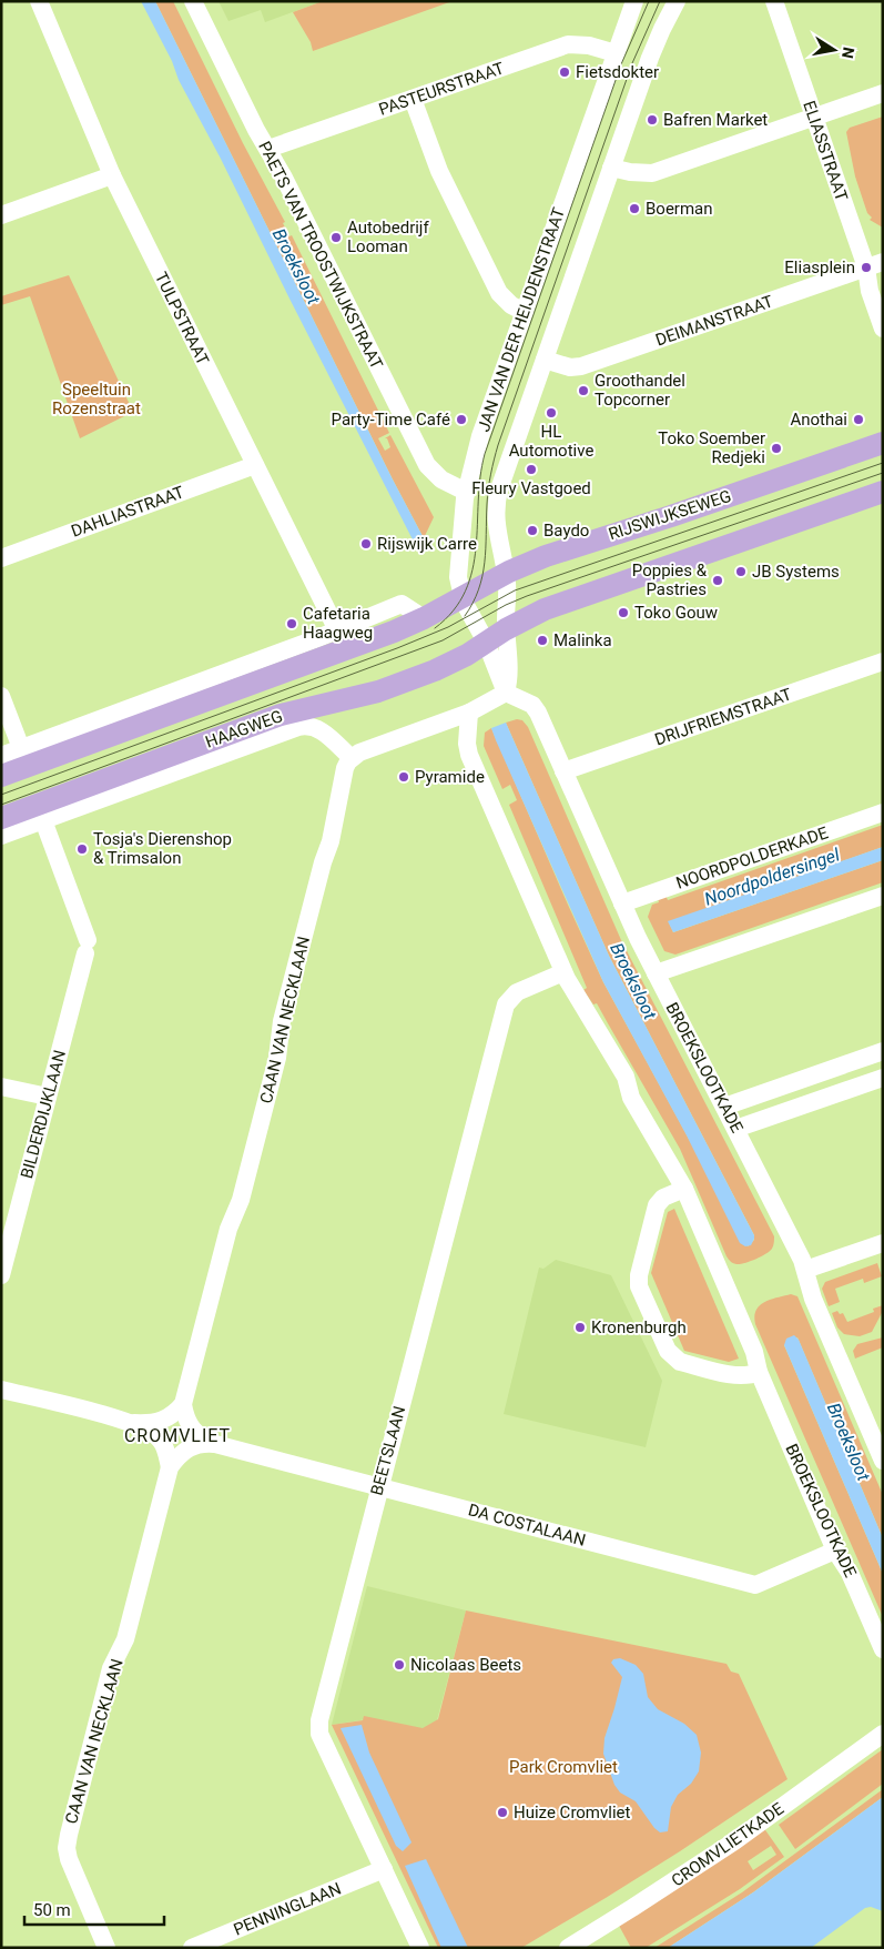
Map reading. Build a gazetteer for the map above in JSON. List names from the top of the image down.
{
  "streets": {
    "main road": ["RIJSWIJKSEWEG", "HAAGWEG"],
    "street": [
      "PASTEURSTRAAT",
      "ELIASSTRAAT",
      "PAETS VAN TROOSTWIJKSTRAAT",
      "TULPSTRAAT",
      "JAN VAN DER HEIJDENSTRAAT",
      "DEIMANSTRAAT",
      "DAHLIASTRAAT",
      "DRIJFRIEMSTRAAT",
      "NOORDPOLDERKADE",
      "CAAN VAN NECKLAAN",
      "BROEKSLOOTKADE",
      "BILDERDIJKLAAN",
      "BEETSLAAN",
      "DA COSTALAAN",
      "CROMVLIETKADE",
      "PENNINGLAAN"
    ]
  },
  "crossings": [
    ["PASTEURSTRAAT", "PAETS VAN TROOSTWIJKSTRAAT"],
    ["PASTEURSTRAAT", "JAN VAN DER HEIJDENSTRAAT"],
    ["ELIASSTRAAT", "DEIMANSTRAAT"],
    ["PAETS VAN TROOSTWIJKSTRAAT", "JAN VAN DER HEIJDENSTRAAT"],
    ["TULPSTRAAT", "DAHLIASTRAAT"],
    ["JAN VAN DER HEIJDENSTRAAT", "DEIMANSTRAAT"],
    ["JAN VAN DER HEIJDENSTRAAT", "RIJSWIJKSEWEG"],
    ["JAN VAN DER HEIJDENSTRAAT", "HAAGWEG"],
    ["DRIJFRIEMSTRAAT", "BROEKSLOOTKADE"],
    ["HAAGWEG", "CAAN VAN NECKLAAN"],
    ["HAAGWEG", "BILDERDIJKLAAN"],
    ["NOORDPOLDERKADE", "BROEKSLOOTKADE"],
    ["CAAN VAN NECKLAAN", "DA COSTALAAN"],
    ["BROEKSLOOTKADE", "BEETSLAAN"],
    ["BROEKSLOOTKADE", "DA COSTALAAN"],
    ["BEETSLAAN", "DA COSTALAAN"],
    ["BEETSLAAN", "PENNINGLAAN"]
  ],
  "districts": ["CROMVLIET"],
  "water": ["Broeksloot", "Noordpoldersingel"],
  "parks": ["Speeltuin Rozenstraat", "Park Cromvliet"],
  "places": [
    "Fietsdokter",
    "Bafren Market",
    "Boerman",
    "Autobedrijf Looman",
    "Eliasplein",
    "Groothandel Topcorner",
    "HL Automotive",
    "Party-Time Café",
    "Anothai",
    "Toko Soember Redjeki",
    "Fleury Vastgoed",
    "Baydo",
    "Rijswijk Carre",
    "JB Systems",
    "Poppies & Pastries",
    "Toko Gouw",
    "Cafetaria Haagweg",
    "Malinka",
    "Pyramide",
    "Tosja's Dierenshop & Trimsalon",
    "Kronenburgh",
    "Nicolaas Beets",
    "Huize Cromvliet"
  ],
  "scale_bar": "50 m",
  "north": "right"
}
